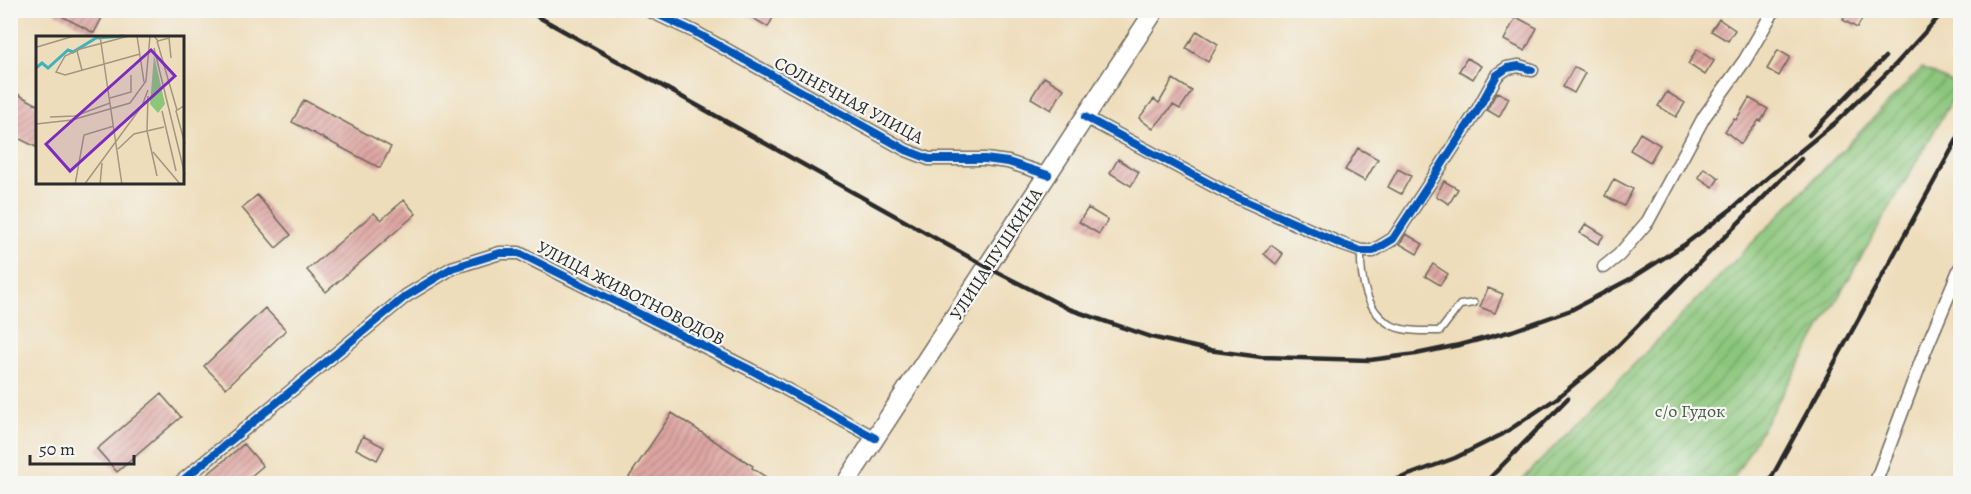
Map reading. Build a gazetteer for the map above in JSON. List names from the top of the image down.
{
  "streets": {
    "main road": ["УЛИЦА ПУШКИНА"],
    "street": ["СОЛНЕЧНАЯ УЛИЦА", "УЛИЦА ЖИВОТНОВОДОВ"]
  },
  "crossings": [
    ["СОЛНЕЧНАЯ УЛИЦА", "УЛИЦА ПУШКИНА"],
    ["УЛИЦА ПУШКИНА", "УЛИЦА ЖИВОТНОВОДОВ"]
  ],
  "parks": ["с/о Гудок"],
  "scale_bar": "50 m"
}
